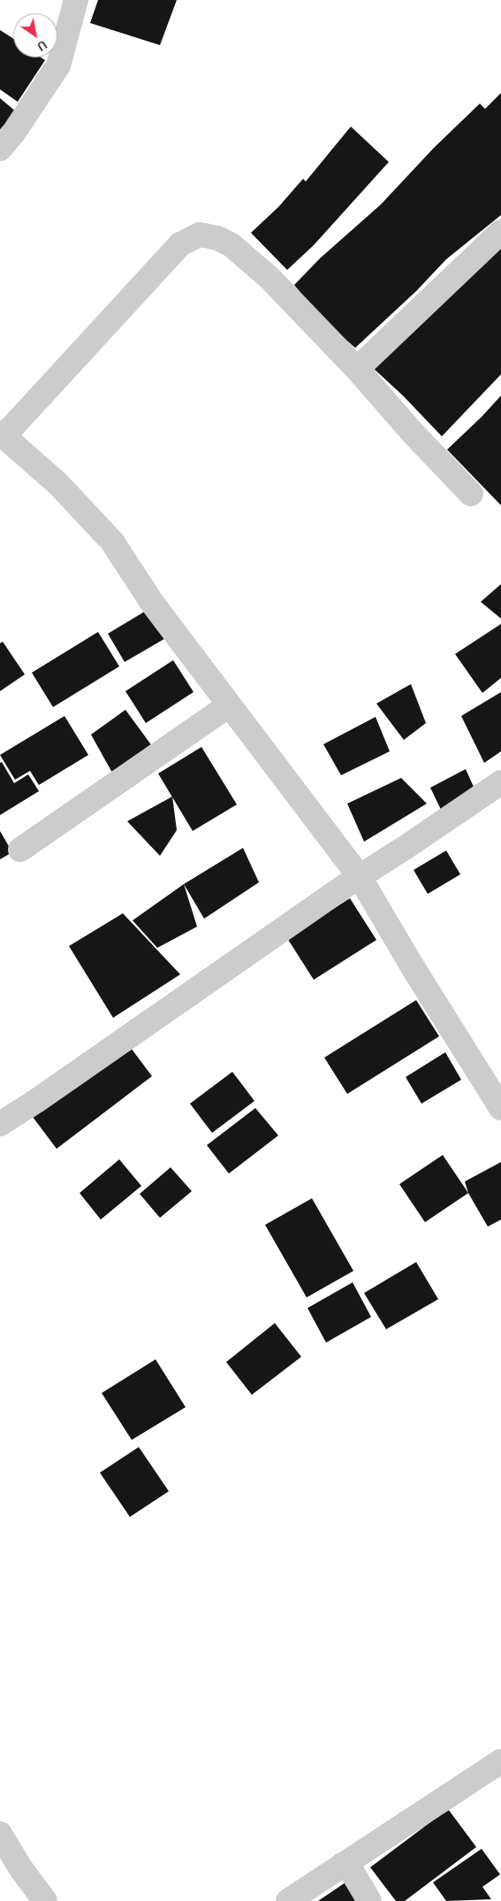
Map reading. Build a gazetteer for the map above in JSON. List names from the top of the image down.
{
  "north": "bottom right"
}
